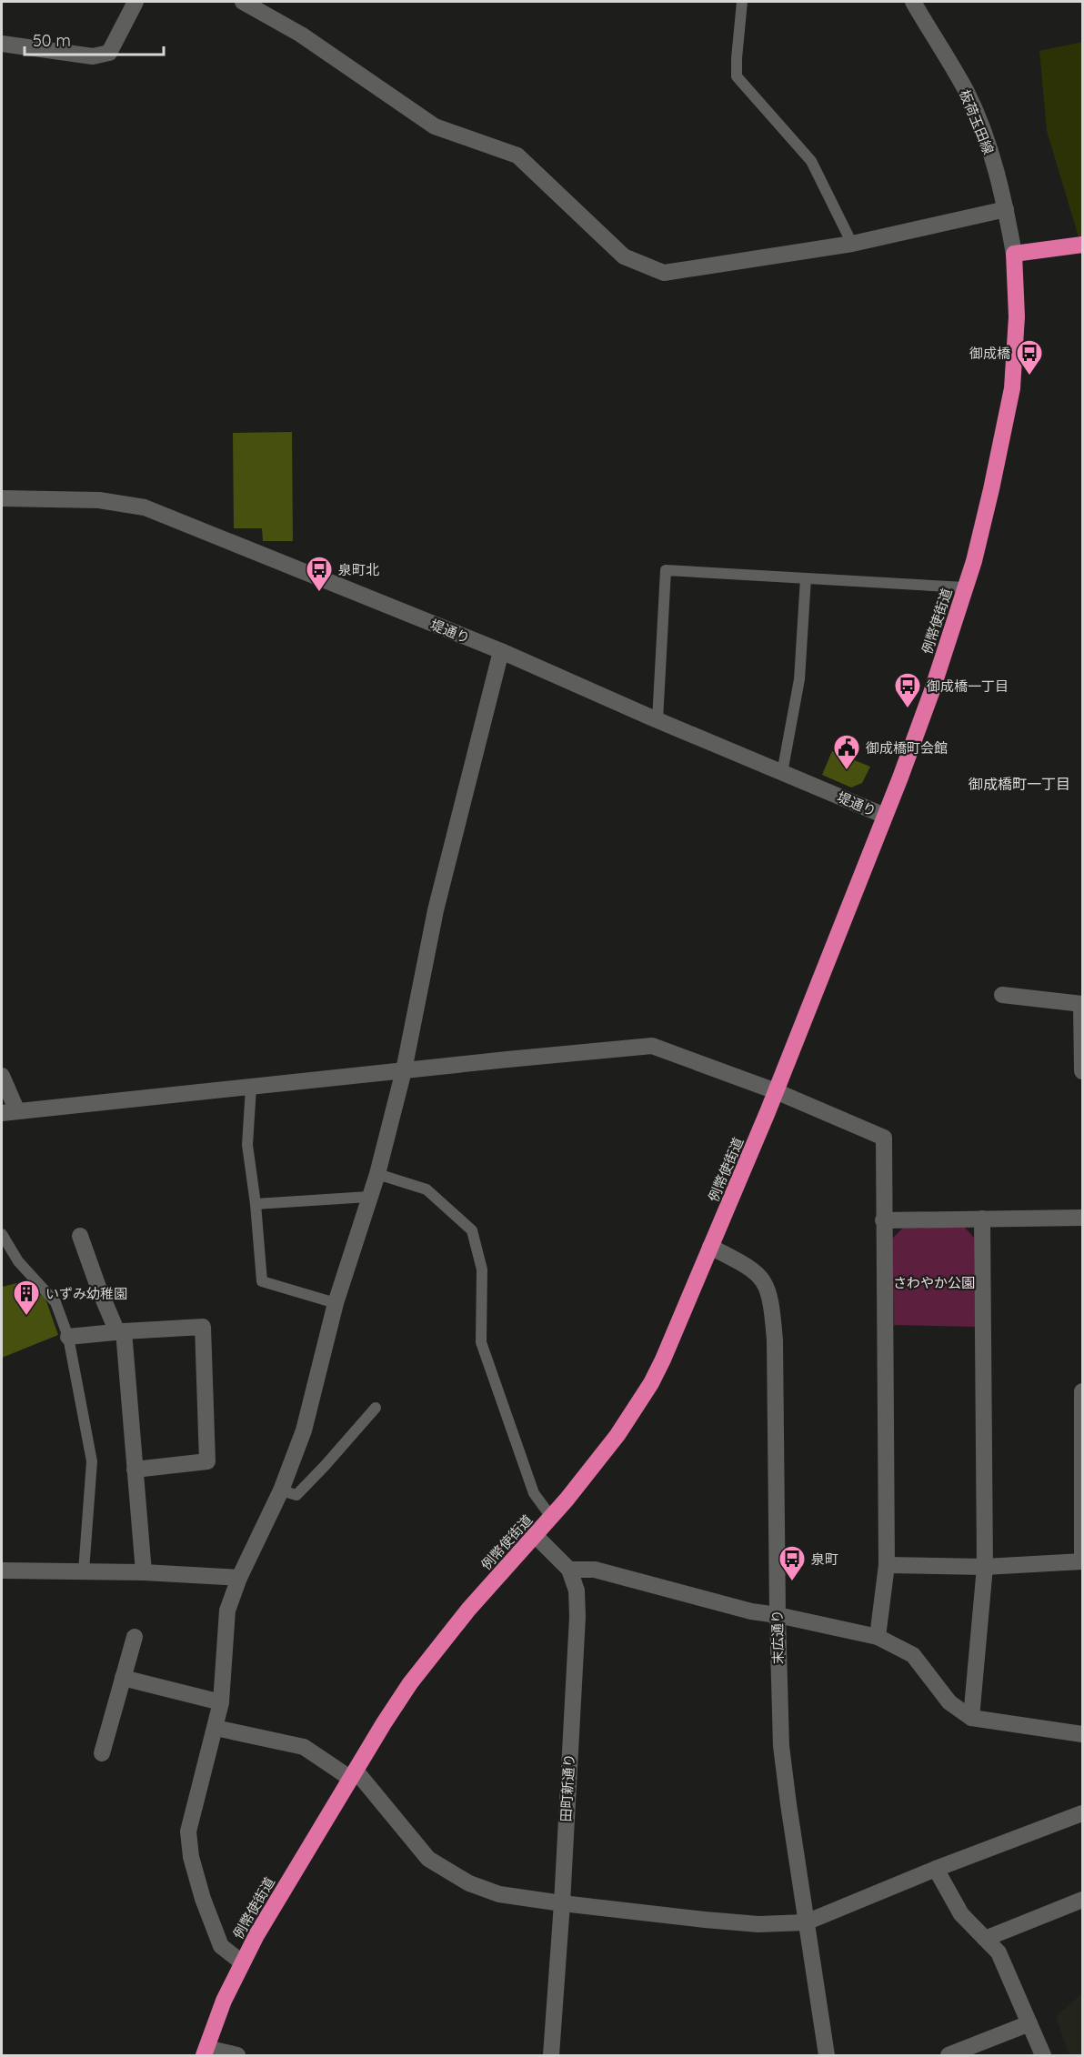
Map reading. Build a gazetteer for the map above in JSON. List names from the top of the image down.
{
  "streets": {
    "highway": ["例幣使街道"],
    "street": [
      "板荷玉田線",
      "堤通り",
      "末広通り",
      "田町新通り"
    ]
  },
  "crossings": [
    ["板荷玉田線", "例幣使街道"],
    ["例幣使街道", "堤通り"],
    ["例幣使街道", "末広通り"],
    ["例幣使街道", "田町新通り"]
  ],
  "districts": ["御成橋町一丁目"],
  "parks": ["さわやか公園"],
  "places": {
    "bus stop": [
      "御成橋",
      "泉町北",
      "御成橋一丁目",
      "泉町"
    ],
    "public building": ["御成橋町会館"],
    "building": ["いずみ幼稚園"]
  },
  "scale_bar": "50 m"
}
